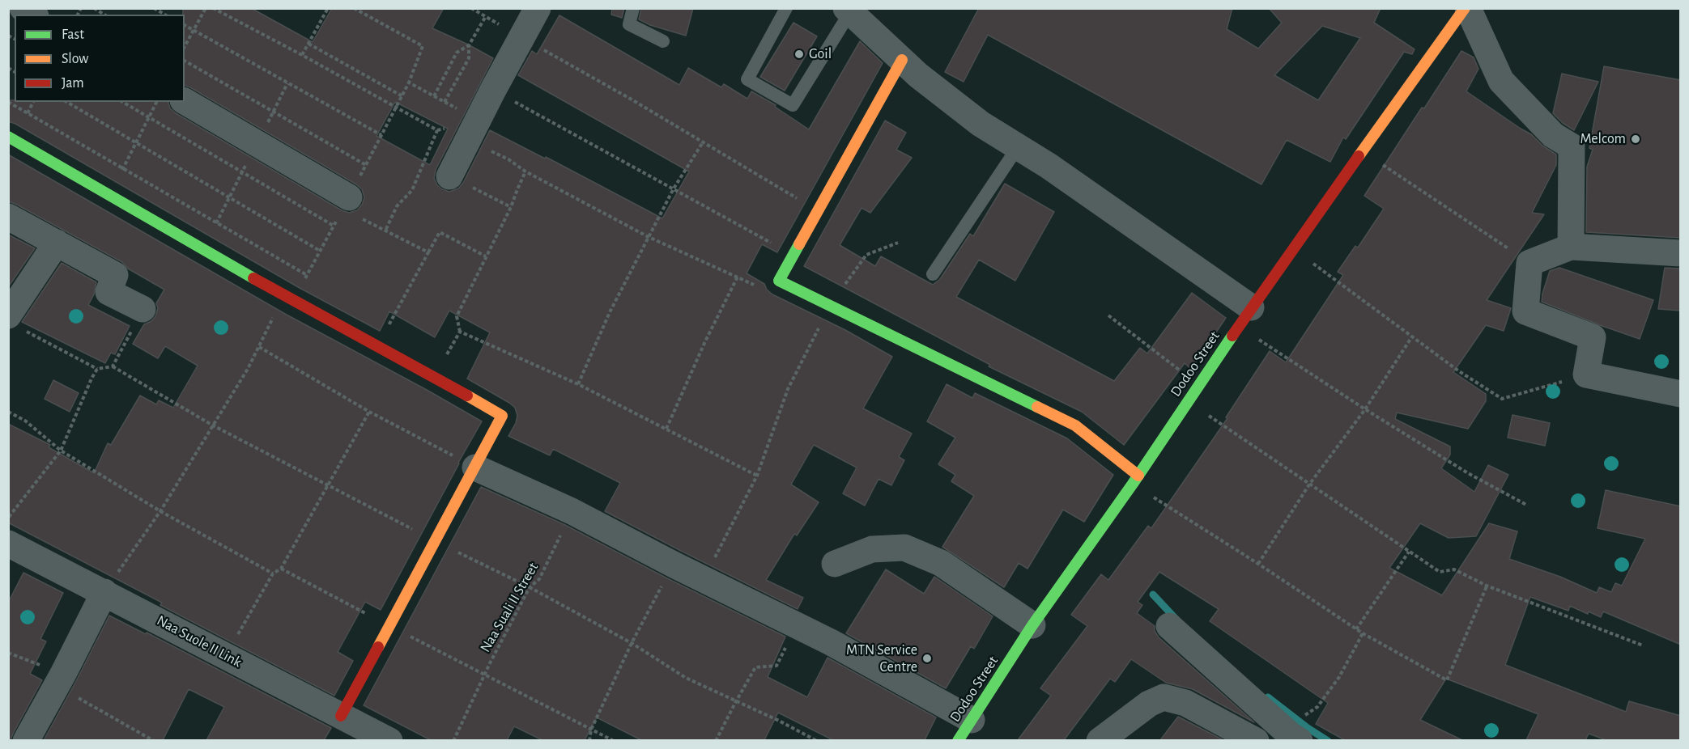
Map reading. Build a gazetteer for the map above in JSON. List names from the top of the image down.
{
  "streets": {
    "street": ["Dodoo Street", "Naa Suole II Link"],
    "path": ["Naa Suali II Street"]
  },
  "places": ["Goil", "Melcom", "MTN Service Centre"],
  "legend": ["Fast", "Slow", "Jam"]
}
